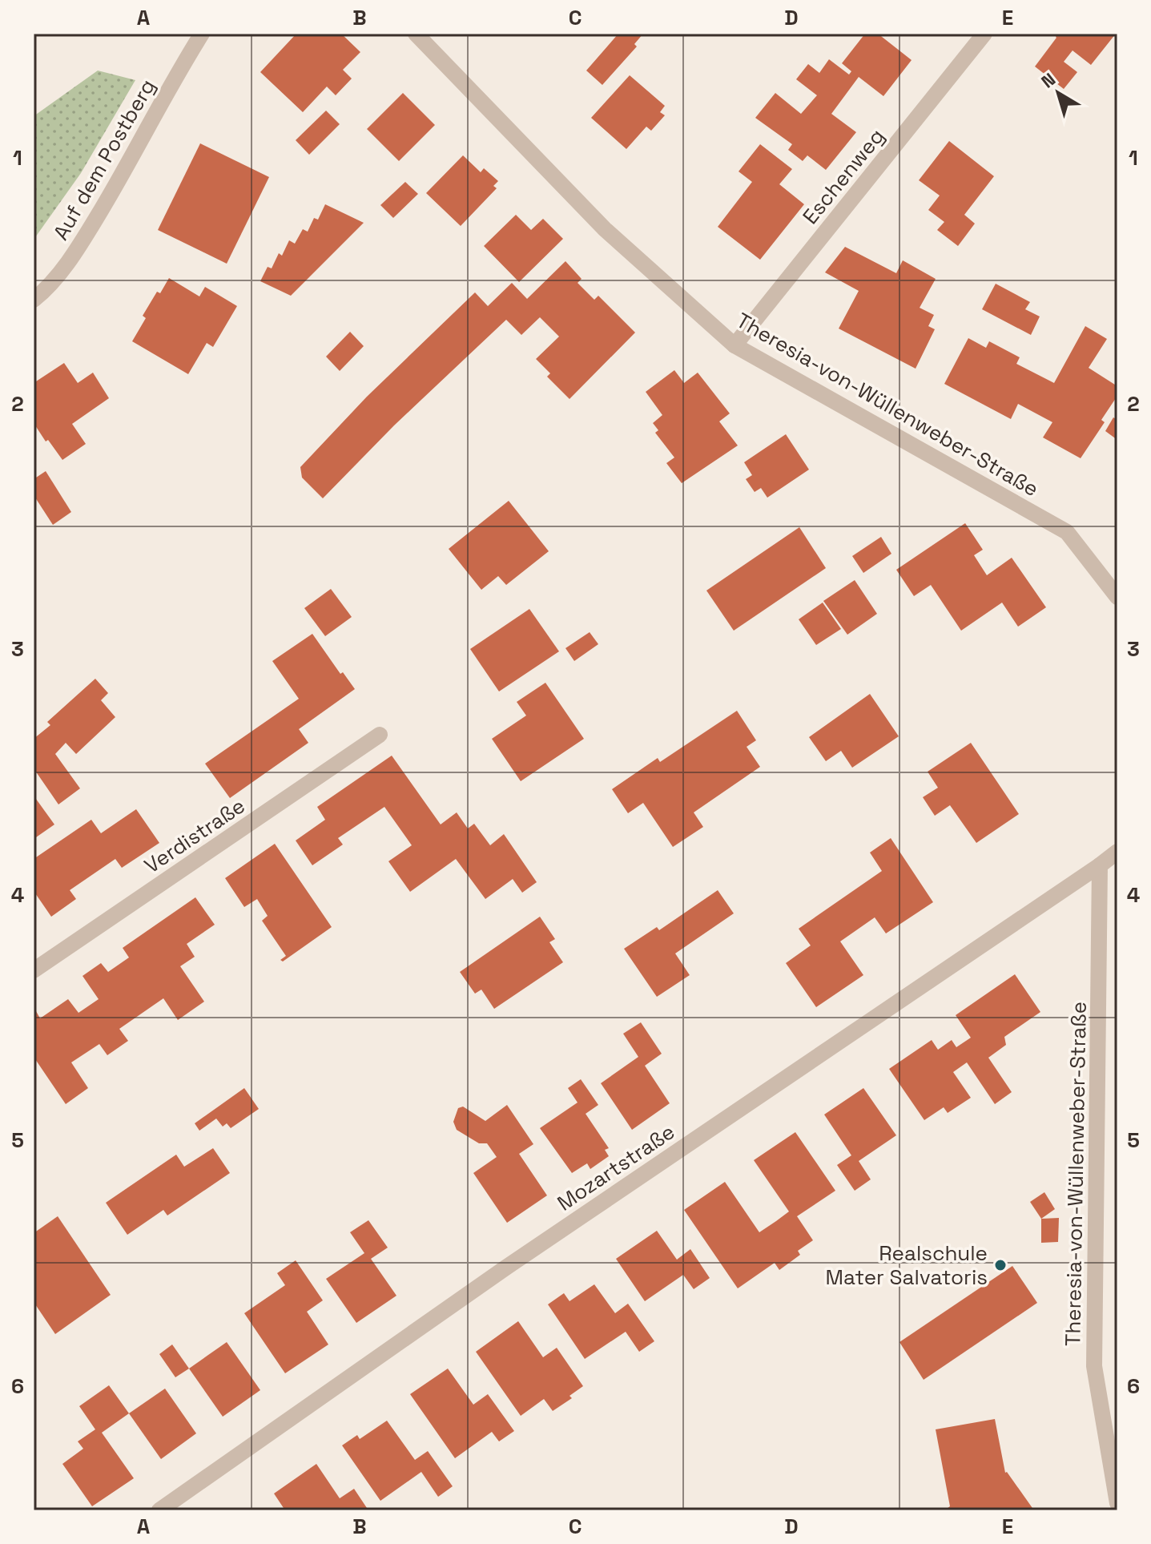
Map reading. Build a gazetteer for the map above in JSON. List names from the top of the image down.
{
  "streets": {
    "street": [
      "Auf dem Postberg",
      "Eschenweg",
      "Theresia-von-Wüllenweber-Straße",
      "Verdistraße",
      "Mozartstraße"
    ]
  },
  "crossings": [
    ["Eschenweg", "Theresia-von-Wüllenweber-Straße"],
    ["Theresia-von-Wüllenweber-Straße", "Mozartstraße"]
  ],
  "places": ["Realschule Mater Salvatoris"],
  "north": "top left",
  "grid": {
    "columns": [
      "A",
      "B",
      "C",
      "D",
      "E"
    ],
    "rows": [
      "1",
      "2",
      "3",
      "4",
      "5",
      "6"
    ]
  }
}
